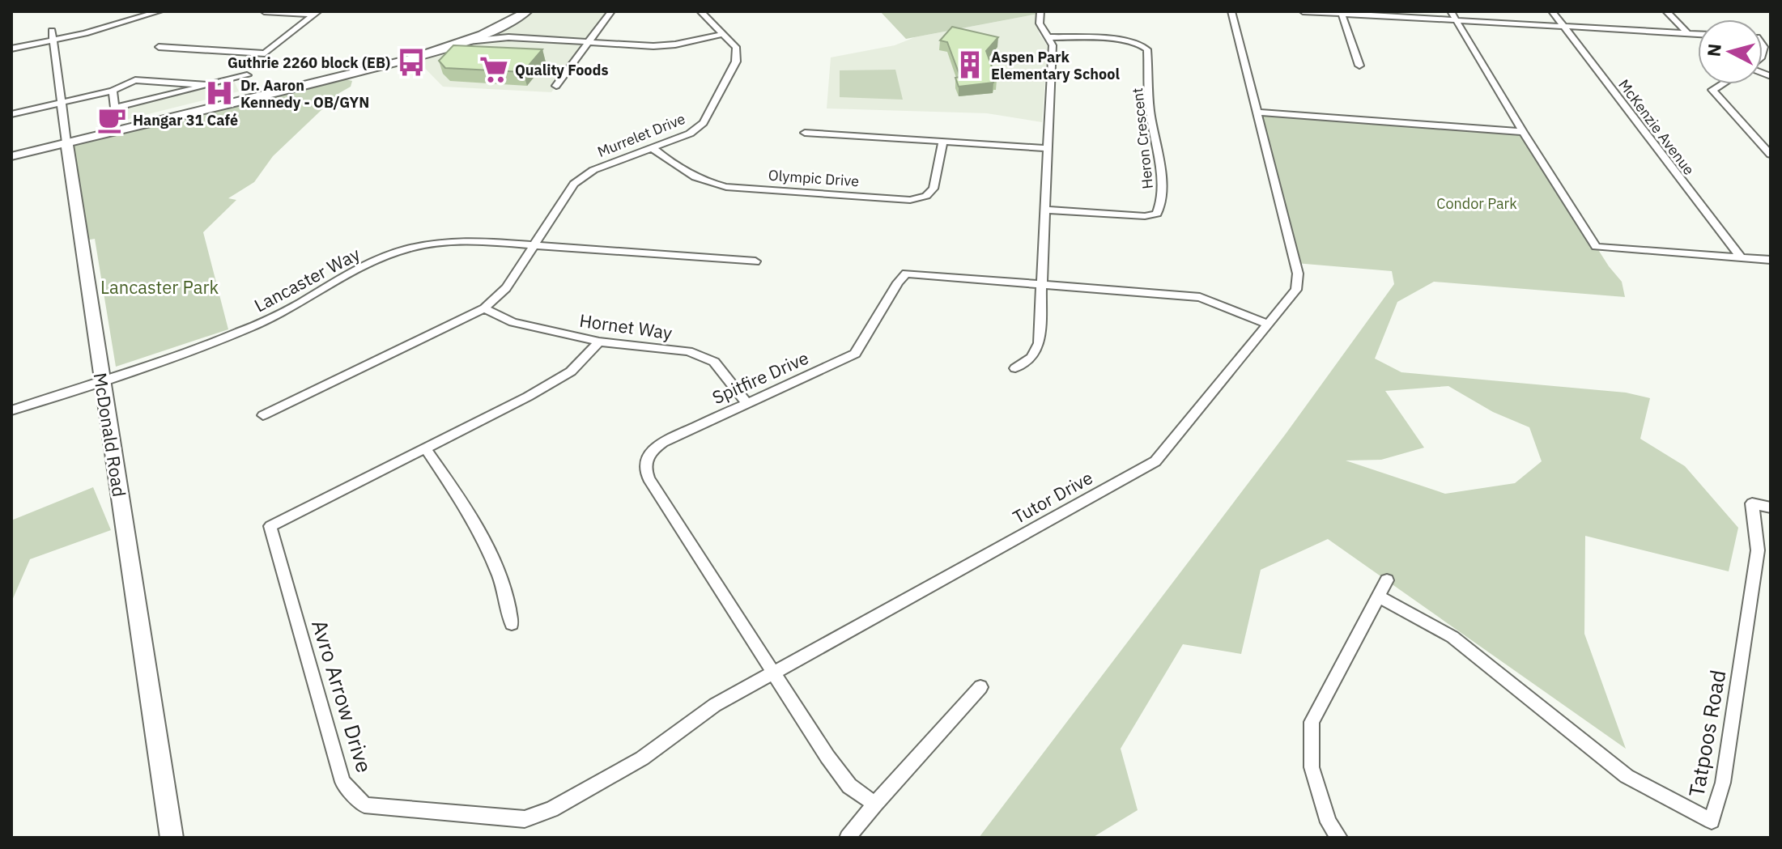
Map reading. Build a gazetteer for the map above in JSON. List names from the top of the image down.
{
  "streets": {
    "main road": ["McDonald Road"],
    "street": [
      "McKenzie Avenue",
      "Murrelet Drive",
      "Heron Crescent",
      "Olympic Drive",
      "Lancaster Way",
      "Hornet Way",
      "Spitfire Drive",
      "Tutor Drive",
      "Avro Arrow Drive",
      "Tatpoos Road"
    ]
  },
  "crossings": [
    ["Murrelet Drive", "Olympic Drive"],
    ["Murrelet Drive", "Lancaster Way"],
    ["Murrelet Drive", "Hornet Way"],
    ["Lancaster Way", "McDonald Road"],
    ["Hornet Way", "Spitfire Drive"],
    ["Hornet Way", "Avro Arrow Drive"],
    ["Spitfire Drive", "Tutor Drive"],
    ["Spitfire Drive", "Avro Arrow Drive"],
    ["Tutor Drive", "Avro Arrow Drive"]
  ],
  "parks": ["Condor Park", "Lancaster Park"],
  "places": {
    "bus stop": ["Guthrie 2260 block (EB)"],
    "building": ["Aspen Park Elementary School"],
    "supermarket": ["Quality Foods"],
    "hospital": ["Dr. Aaron Kennedy - OB/GYN"],
    "cafe": ["Hangar 31 Café"]
  },
  "north": "left"
}
